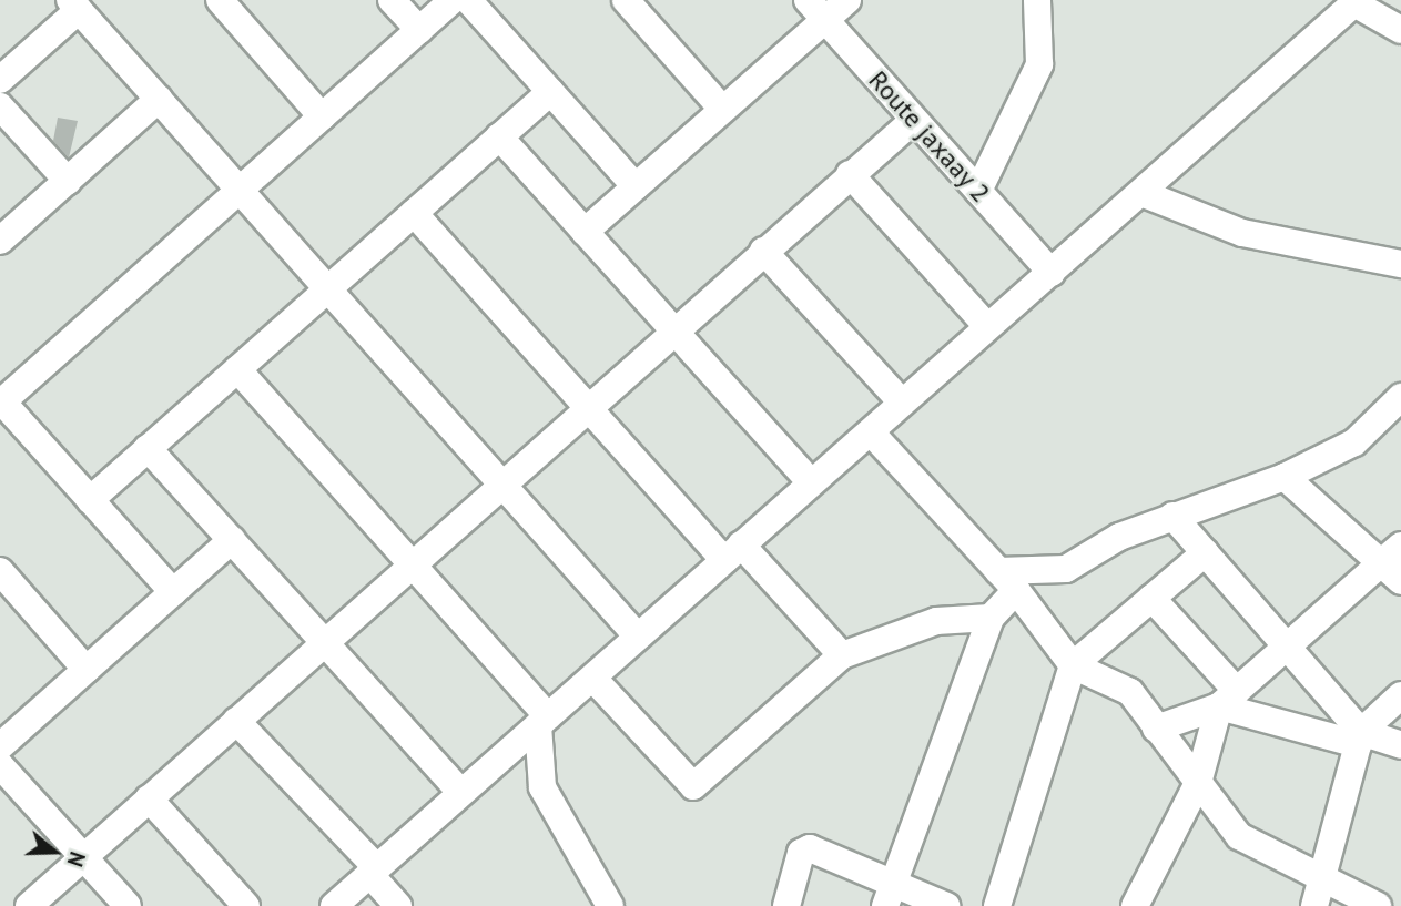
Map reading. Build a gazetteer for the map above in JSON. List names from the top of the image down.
{
  "streets": {
    "street": ["Route jaxaay 2"]
  },
  "north": "right"
}
